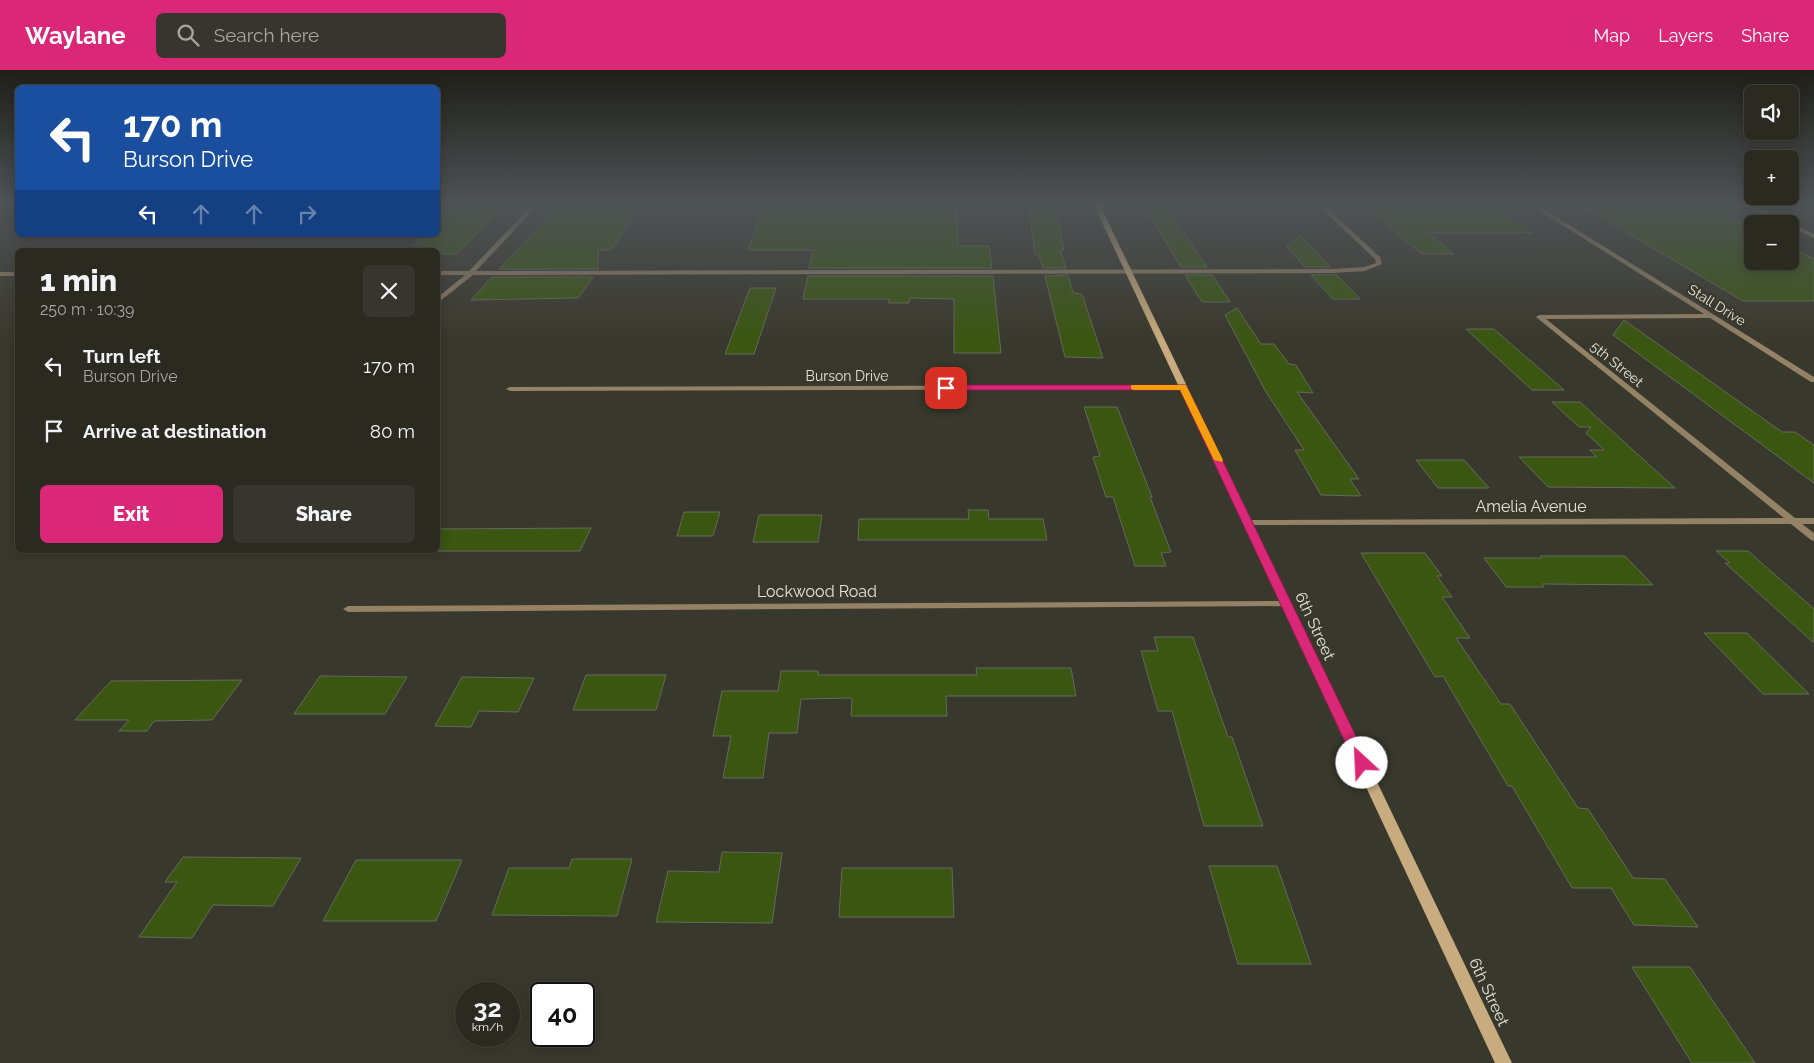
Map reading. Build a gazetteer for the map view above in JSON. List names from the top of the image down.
{
  "streets": {
    "street": [
      "Stall Drive",
      "5th Street",
      "Burson Drive",
      "Amelia Avenue",
      "Lockwood Road",
      "6th Street"
    ]
  },
  "crossings": [
    ["Stall Drive", "5th Street"],
    ["5th Street", "Amelia Avenue"],
    ["Burson Drive", "6th Street"],
    ["Amelia Avenue", "6th Street"],
    ["Lockwood Road", "6th Street"]
  ],
  "page": {
    "header": "Waylane",
    "search": "Search here",
    "nav": ["Map", "Layers", "Share"],
    "map_buttons": ["+", "−"],
    "turn": ["170 m", "Burson Drive"],
    "heading": ["1 min", "250 m · 10:39"],
    "list": [
      {
        "name": "Turn left",
        "note": "Burson Drive",
        "value": "170 m"
      },
      {
        "name": "Arrive at destination",
        "value": "80 m"
      }
    ],
    "buttons": ["Exit", "Share"],
    "speed": "32 km/h",
    "limit": "40"
  }
}
